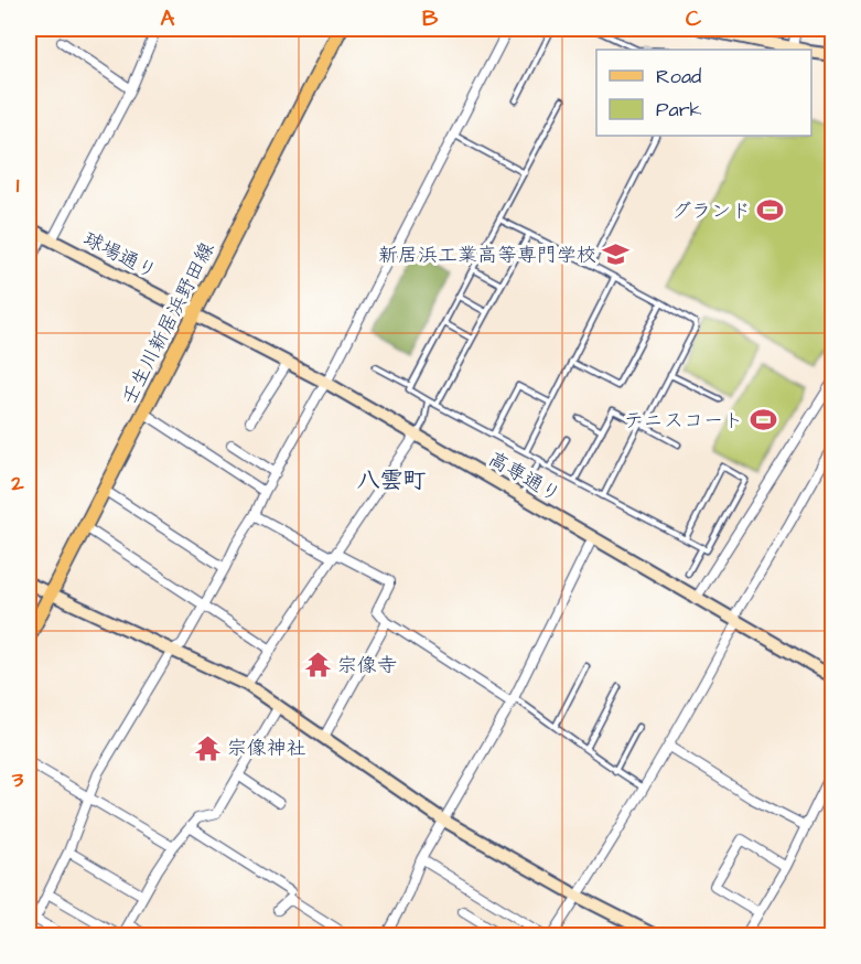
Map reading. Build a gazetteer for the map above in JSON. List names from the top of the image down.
{
  "streets": {
    "main road": ["壬生川新居浜野田線"],
    "street": ["球場通り", "高専通り"]
  },
  "crossings": [
    ["球場通り", "壬生川新居浜野田線"],
    ["球場通り", "高専通り"],
    ["壬生川新居浜野田線", "高専通り"]
  ],
  "districts": ["八雲町"],
  "places": {
    "sports": ["グランド", "テニスコート"],
    "school or university": ["新居浜工業高等専門学校"],
    "temple": ["宗像寺", "宗像神社"]
  },
  "legend": ["Road", "Park"],
  "grid": {
    "columns": ["A", "B", "C"],
    "rows": ["1", "2", "3"]
  }
}
